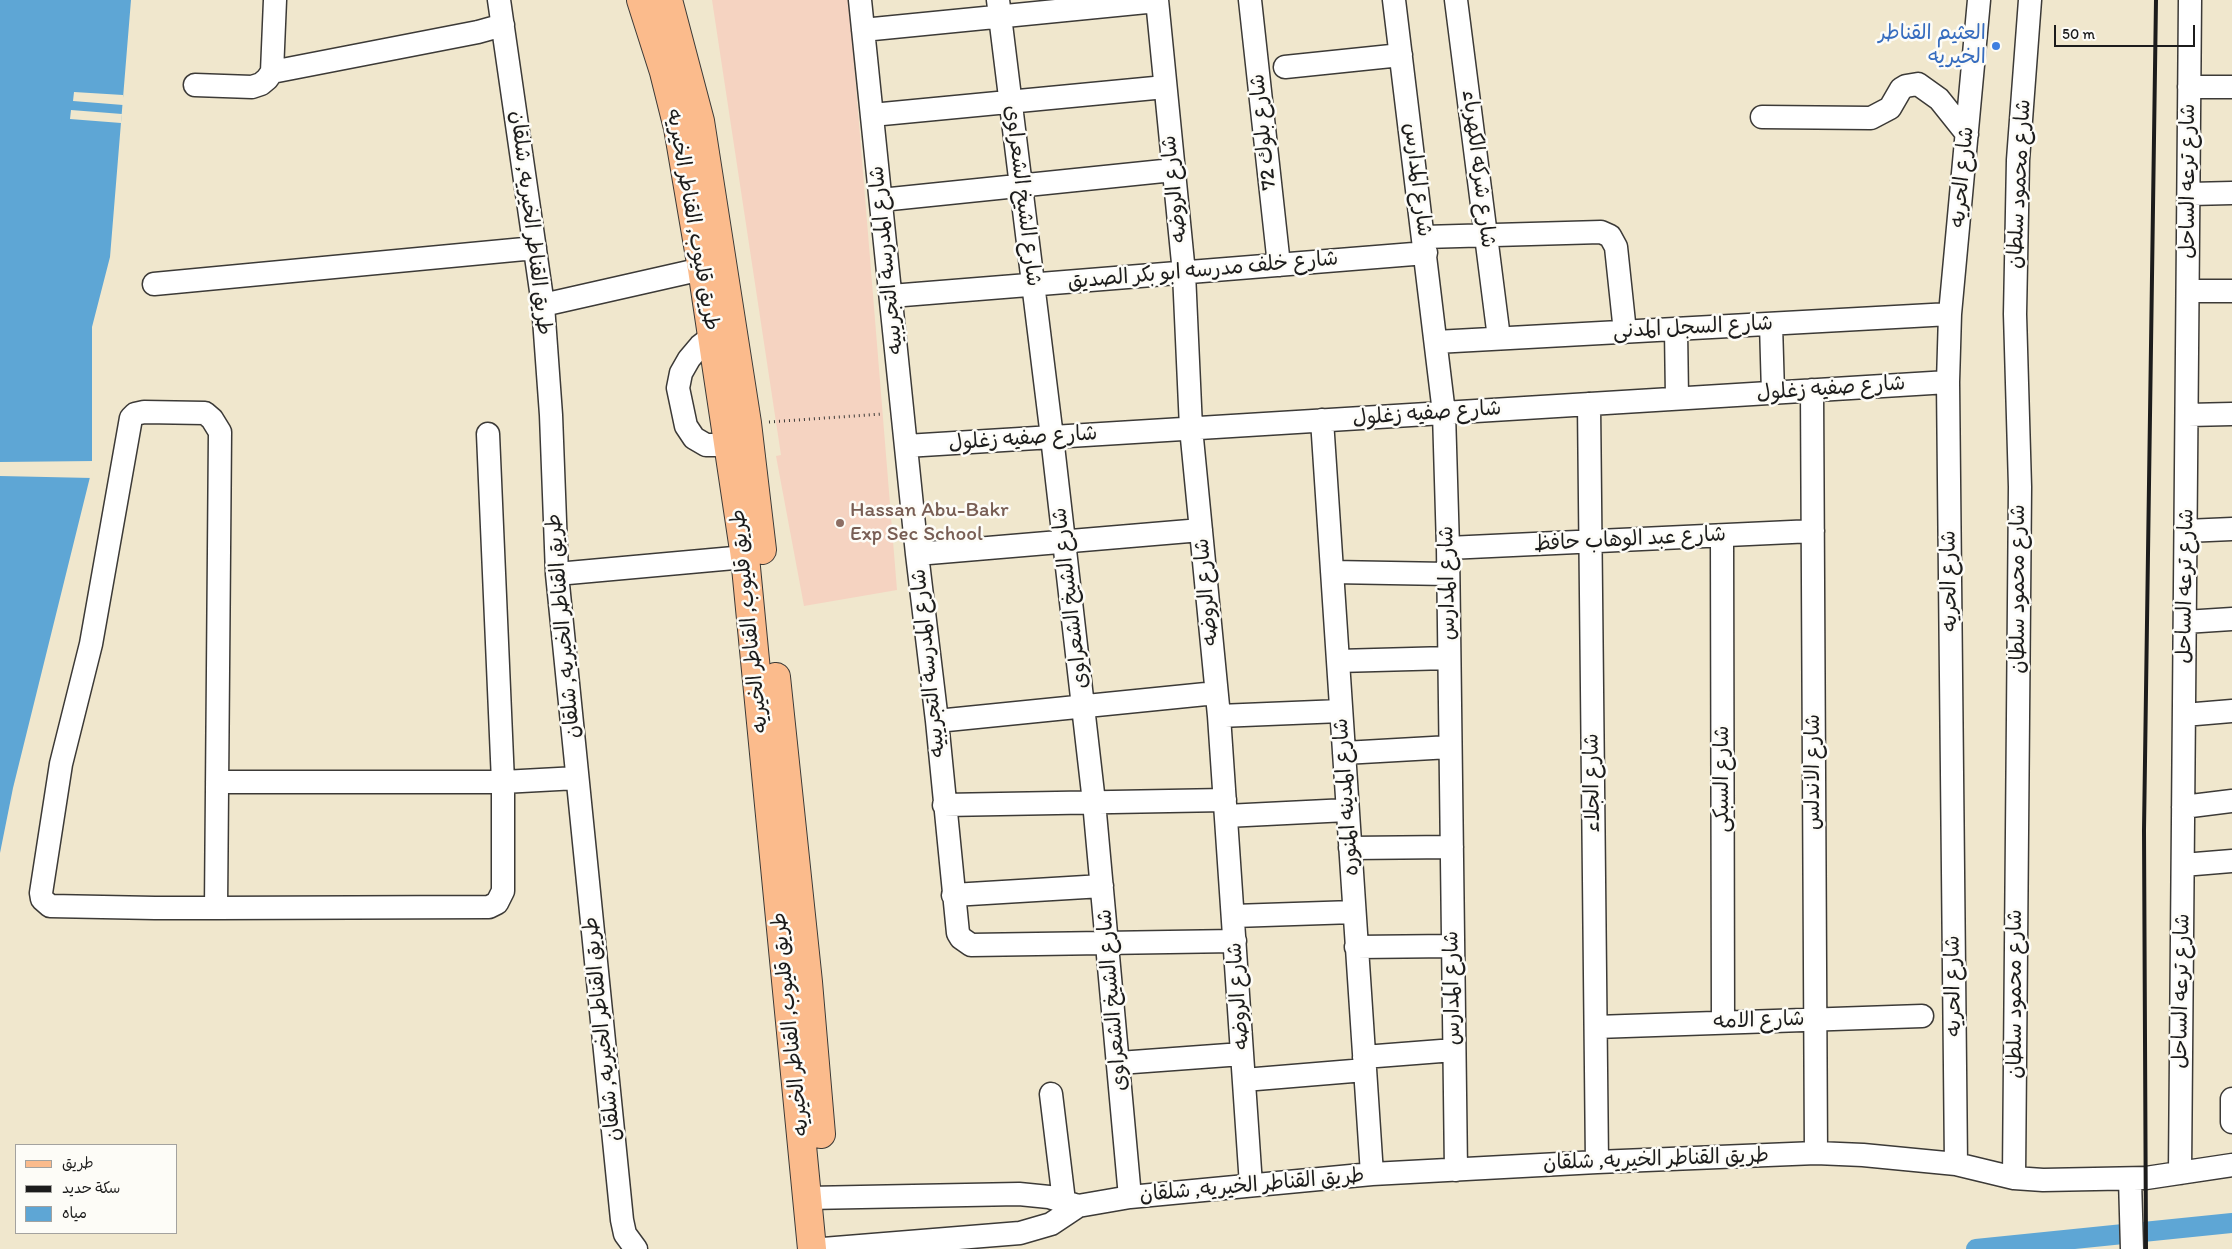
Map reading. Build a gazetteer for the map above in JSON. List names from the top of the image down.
{
  "streets": {
    "main road": ["طريق قليوب, القناطر الخيريه"],
    "street": [
      "شارع بلوك 72",
      "شارع شركه الكهرباء",
      "شارع الحريه",
      "شارع المدارس",
      "شارع ترعه الساحل",
      "شارع محمود سلطان",
      "شارع الروضه",
      "شارع الشيخ الشعراوى",
      "طريق القناطر الخيريه, شلقان",
      "شارع المدرسة التجريبيه",
      "شارع خلف مدرسه ابو بكر الصديق",
      "شارع السجل المدنى",
      "شارع صفيه زغلول",
      "شارع عبد الوهاب حافظ",
      "شارع الاندلس",
      "شارع السبكى",
      "شارع الجلاء",
      "شارع المدينه المنوره",
      "شارع الامه"
    ]
  },
  "crossings": [
    ["شارع بلوك 72", "شارع خلف مدرسه ابو بكر الصديق"],
    ["شارع شركه الكهرباء", "شارع خلف مدرسه ابو بكر الصديق"],
    ["شارع شركه الكهرباء", "شارع السجل المدنى"],
    ["شارع الحريه", "طريق القناطر الخيريه, شلقان"],
    ["شارع الحريه", "شارع السجل المدنى"],
    ["شارع الحريه", "شارع صفيه زغلول"],
    ["شارع المدارس", "طريق القناطر الخيريه, شلقان"],
    ["شارع المدارس", "شارع خلف مدرسه ابو بكر الصديق"],
    ["شارع المدارس", "شارع السجل المدنى"],
    ["شارع المدارس", "شارع صفيه زغلول"],
    ["شارع المدارس", "شارع عبد الوهاب حافظ"],
    ["شارع ترعه الساحل", "طريق القناطر الخيريه, شلقان"],
    ["شارع محمود سلطان", "طريق القناطر الخيريه, شلقان"],
    ["شارع الروضه", "طريق القناطر الخيريه, شلقان"],
    ["شارع الروضه", "شارع المدرسة التجريبيه"],
    ["شارع الروضه", "شارع خلف مدرسه ابو بكر الصديق"],
    ["شارع الروضه", "شارع صفيه زغلول"],
    ["شارع الشيخ الشعراوى", "طريق القناطر الخيريه, شلقان"],
    ["شارع الشيخ الشعراوى", "شارع المدرسة التجريبيه"],
    ["شارع الشيخ الشعراوى", "شارع خلف مدرسه ابو بكر الصديق"],
    ["شارع الشيخ الشعراوى", "شارع صفيه زغلول"],
    ["طريق قليوب, القناطر الخيريه", "طريق القناطر الخيريه, شلقان"],
    ["طريق القناطر الخيريه, شلقان", "شارع الاندلس"],
    ["طريق القناطر الخيريه, شلقان", "شارع الجلاء"],
    ["طريق القناطر الخيريه, شلقان", "شارع المدينه المنوره"],
    ["شارع المدرسة التجريبيه", "شارع خلف مدرسه ابو بكر الصديق"],
    ["شارع المدرسة التجريبيه", "شارع صفيه زغلول"],
    ["شارع خلف مدرسه ابو بكر الصديق", "شارع السجل المدنى"],
    ["شارع صفيه زغلول", "شارع الاندلس"],
    ["شارع صفيه زغلول", "شارع الجلاء"],
    ["شارع صفيه زغلول", "شارع المدينه المنوره"],
    ["شارع عبد الوهاب حافظ", "شارع الاندلس"],
    ["شارع عبد الوهاب حافظ", "شارع السبكى"],
    ["شارع عبد الوهاب حافظ", "شارع الجلاء"],
    ["شارع الاندلس", "شارع الامه"],
    ["شارع السبكى", "شارع الامه"],
    ["شارع الجلاء", "شارع الامه"]
  ],
  "places": ["العثيم القناطر الخيريه", "Hassan Abu-Bakr Exp Sec School"],
  "legend": ["طريق", "سكة حديد", "مياه"],
  "scale_bar": "50 m"
}
